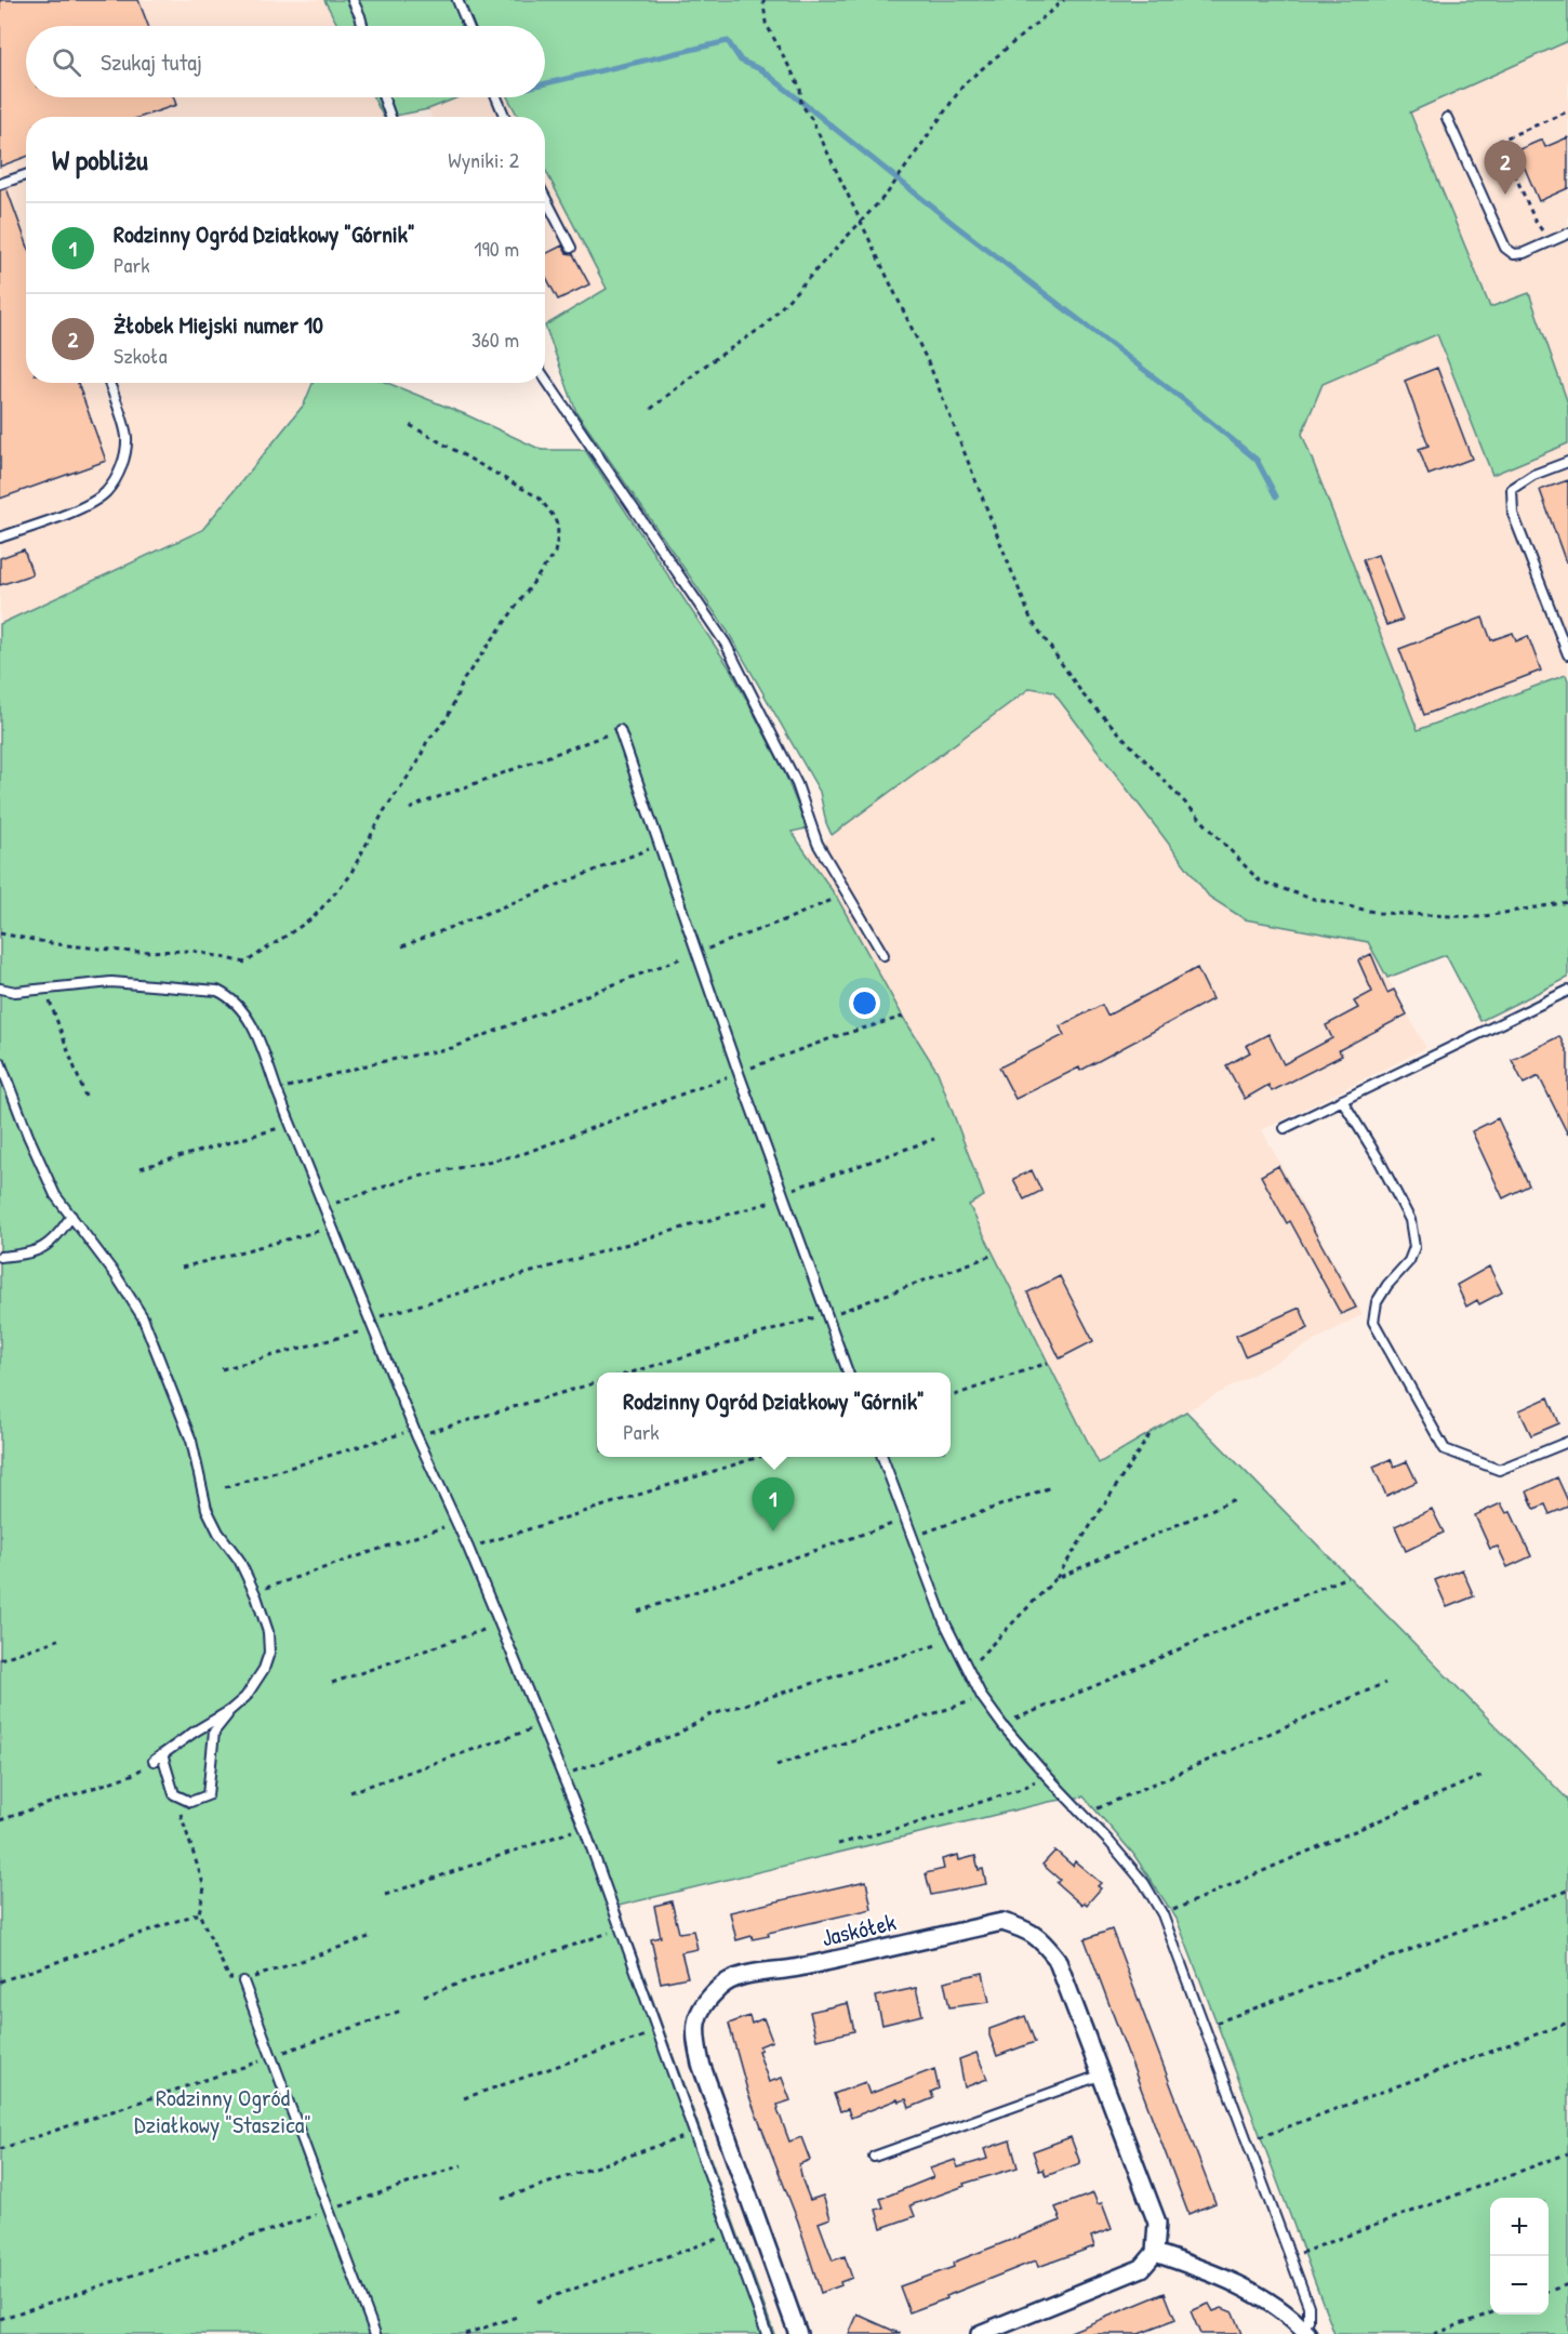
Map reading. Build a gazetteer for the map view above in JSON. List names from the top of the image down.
{
  "streets": {
    "street": ["Jaskółek"]
  },
  "parks": ["Rodzinny Ogród Działkowy \"Staszica\""],
  "page": {
    "search": "Szukaj tutaj",
    "heading": ["W pobliżu", "Wyniki: 2"],
    "pins": ["2", "1"],
    "list": [
      {
        "mark": "1",
        "name": "Rodzinny Ogród Działkowy \"Górnik\"",
        "note": "Park",
        "value": "190 m"
      },
      {
        "mark": "2",
        "name": "Żłobek Miejski numer 10",
        "note": "Szkoła",
        "value": "360 m"
      }
    ],
    "popup": ["Rodzinny Ogród Działkowy \"Górnik\"", "Park"],
    "map_buttons": ["+", "−"]
  }
}
